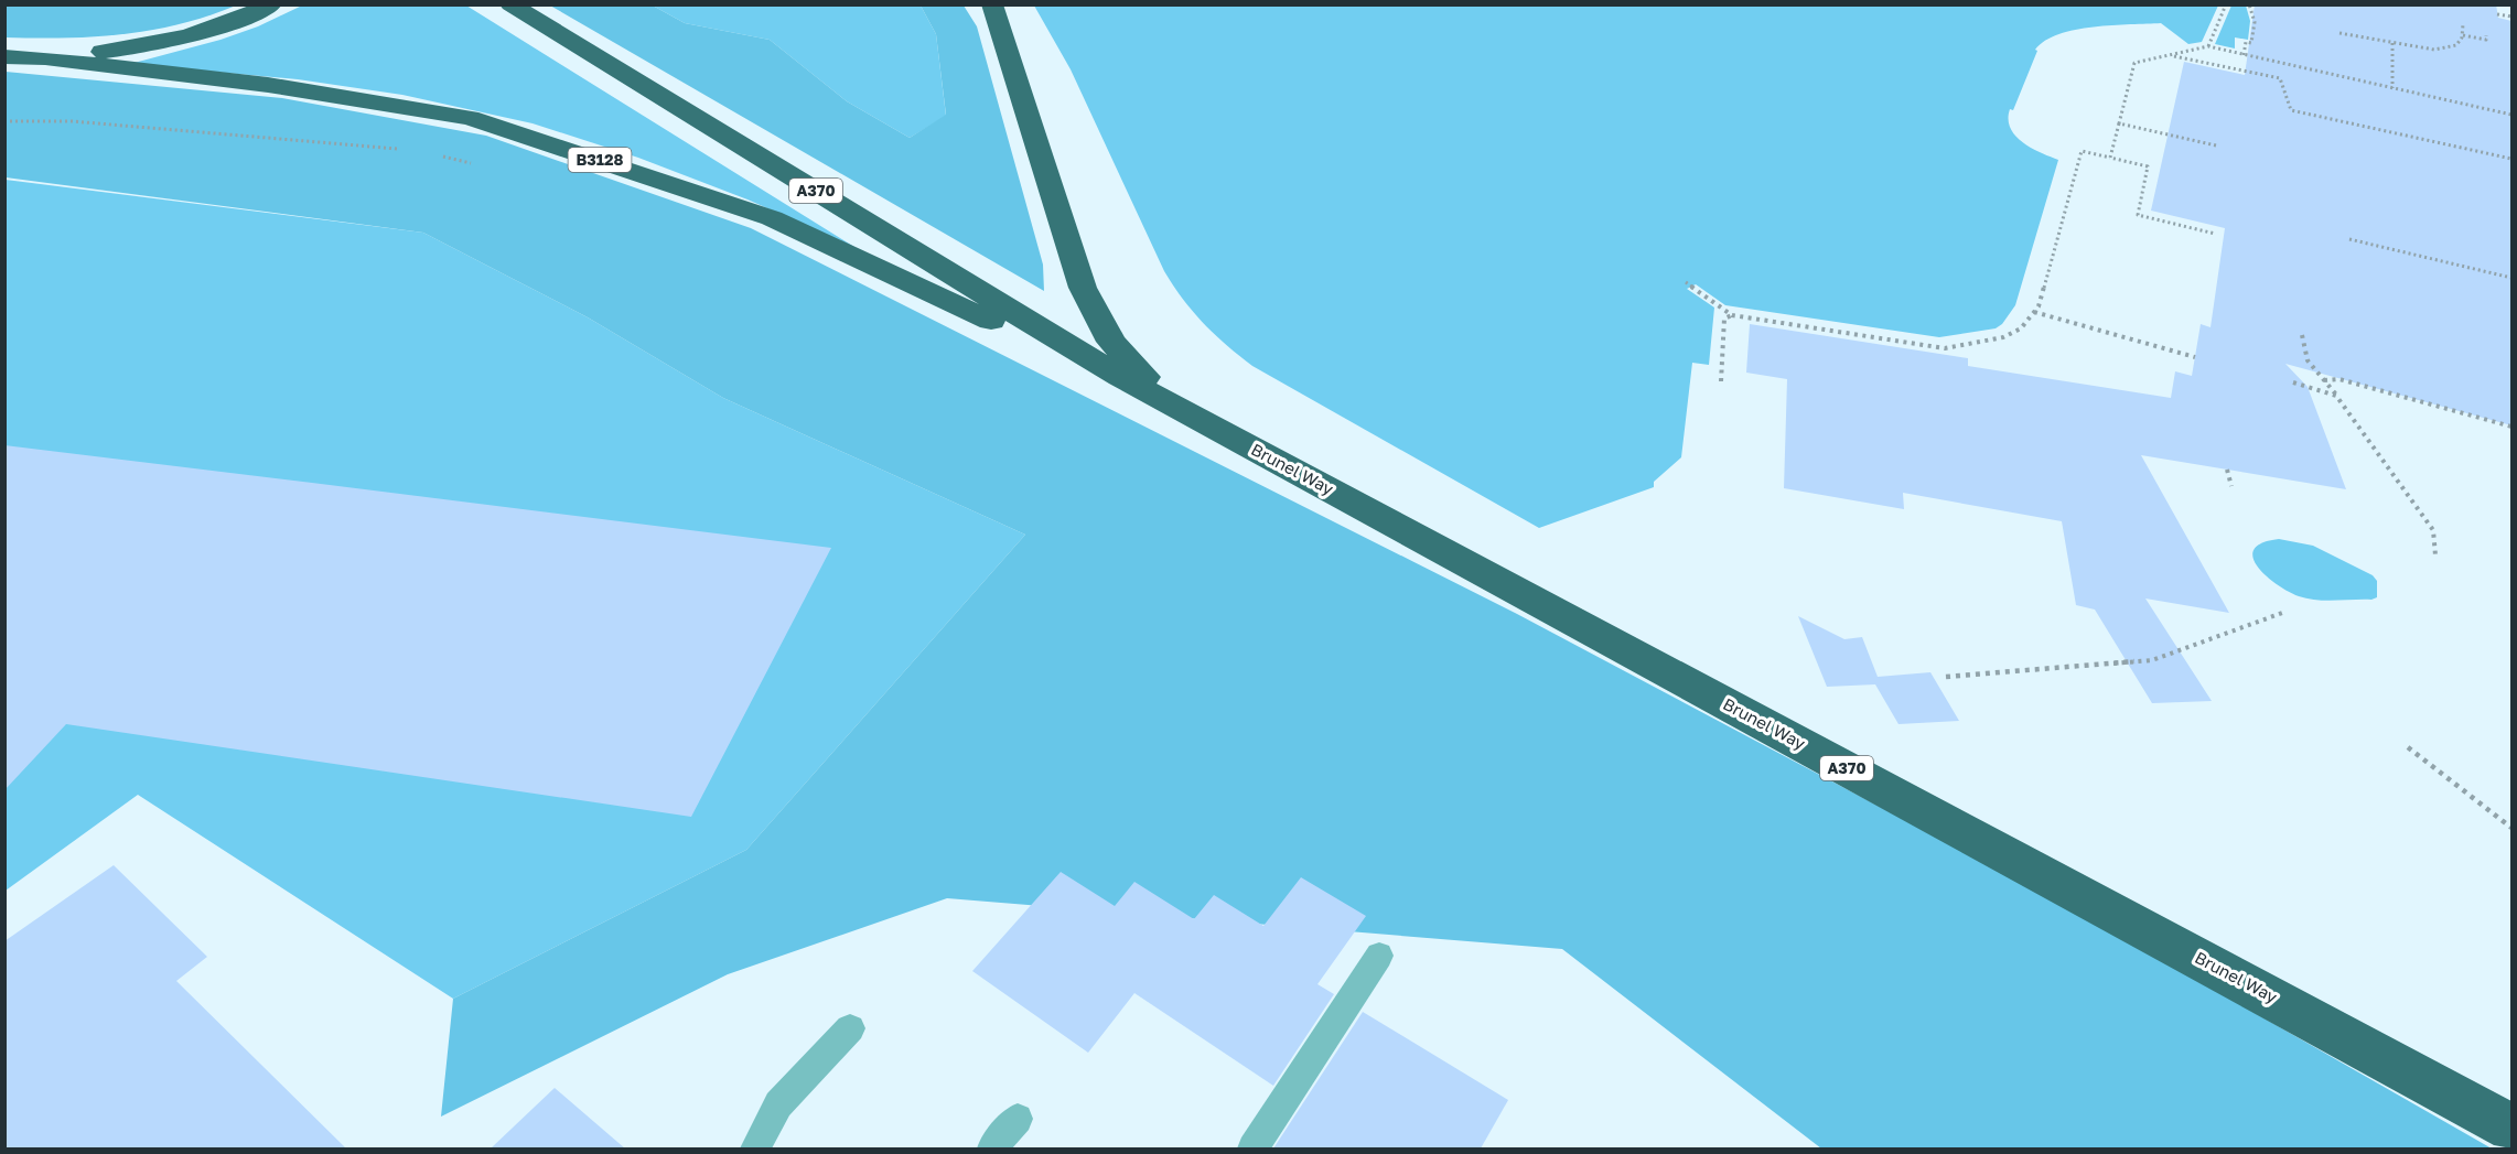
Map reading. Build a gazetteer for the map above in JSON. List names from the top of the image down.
{
  "streets": {
    "highway": ["B3128", "A370", "Brunel Way"]
  },
  "crossings": [
    ["B3128", "A370"],
    ["B3128", "Brunel Way"],
    ["A370", "Brunel Way"]
  ]
}
